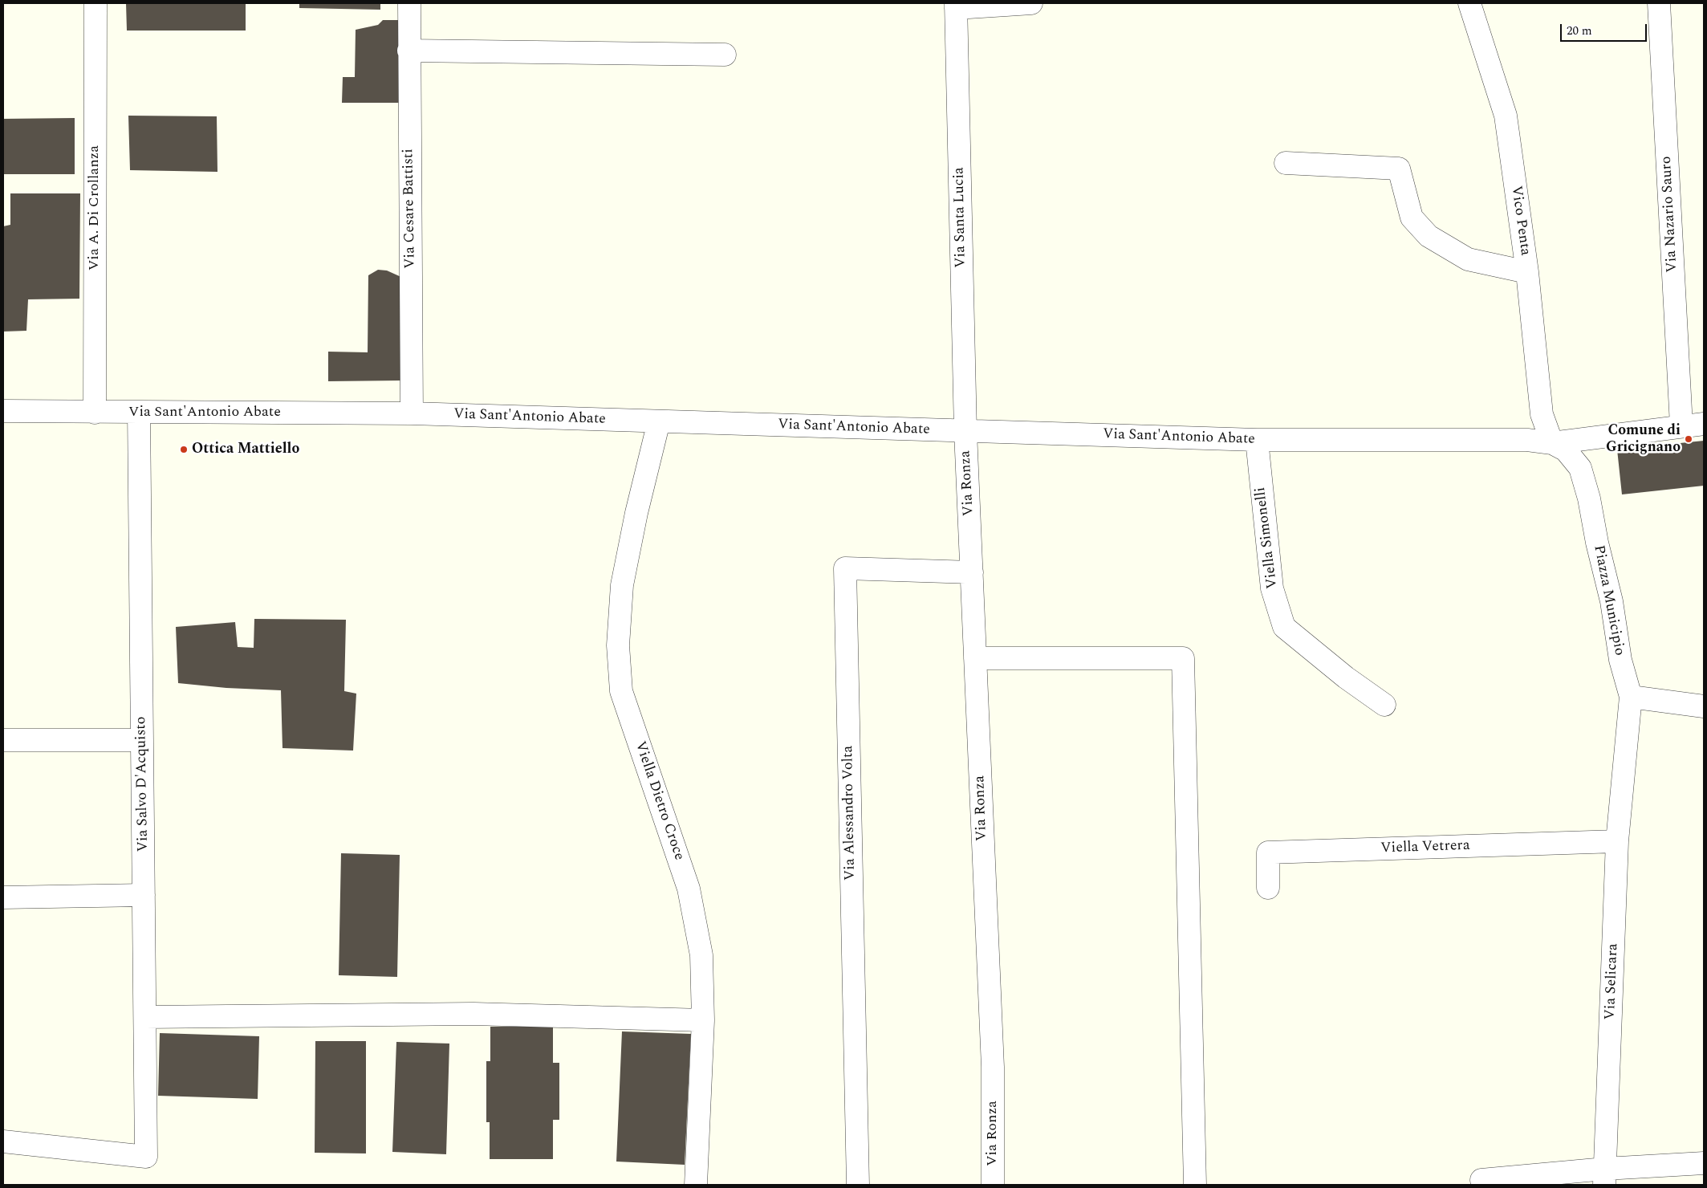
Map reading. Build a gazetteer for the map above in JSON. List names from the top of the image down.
{
  "streets": {
    "street": [
      "Via A. Di Crollanza",
      "Via Cesare Battisti",
      "Via Nazario Sauro",
      "Via Santa Lucia",
      "Vico Penta",
      "Via Sant'Antonio Abate",
      "Via Ronza",
      "Viella Simonelli",
      "Piazza Municipio",
      "Via Salvo D'Acquisto",
      "Viella Dietro Croce",
      "Via Alessandro Volta",
      "Viella Vetrera",
      "Via Selicara"
    ]
  },
  "crossings": [
    ["Via A. Di Crollanza", "Via Sant'Antonio Abate"],
    ["Via Cesare Battisti", "Via Sant'Antonio Abate"],
    ["Via Nazario Sauro", "Via Sant'Antonio Abate"],
    ["Via Santa Lucia", "Via Sant'Antonio Abate"],
    ["Via Santa Lucia", "Via Ronza"],
    ["Vico Penta", "Via Sant'Antonio Abate"],
    ["Vico Penta", "Piazza Municipio"],
    ["Via Sant'Antonio Abate", "Via Ronza"],
    ["Via Sant'Antonio Abate", "Viella Simonelli"],
    ["Via Sant'Antonio Abate", "Piazza Municipio"],
    ["Via Sant'Antonio Abate", "Via Salvo D'Acquisto"],
    ["Via Sant'Antonio Abate", "Viella Dietro Croce"],
    ["Via Ronza", "Via Alessandro Volta"],
    ["Piazza Municipio", "Via Selicara"],
    ["Viella Vetrera", "Via Selicara"]
  ],
  "places": ["Comune di Gricignano", "Ottica Mattiello"],
  "scale_bar": "20 m"
}
